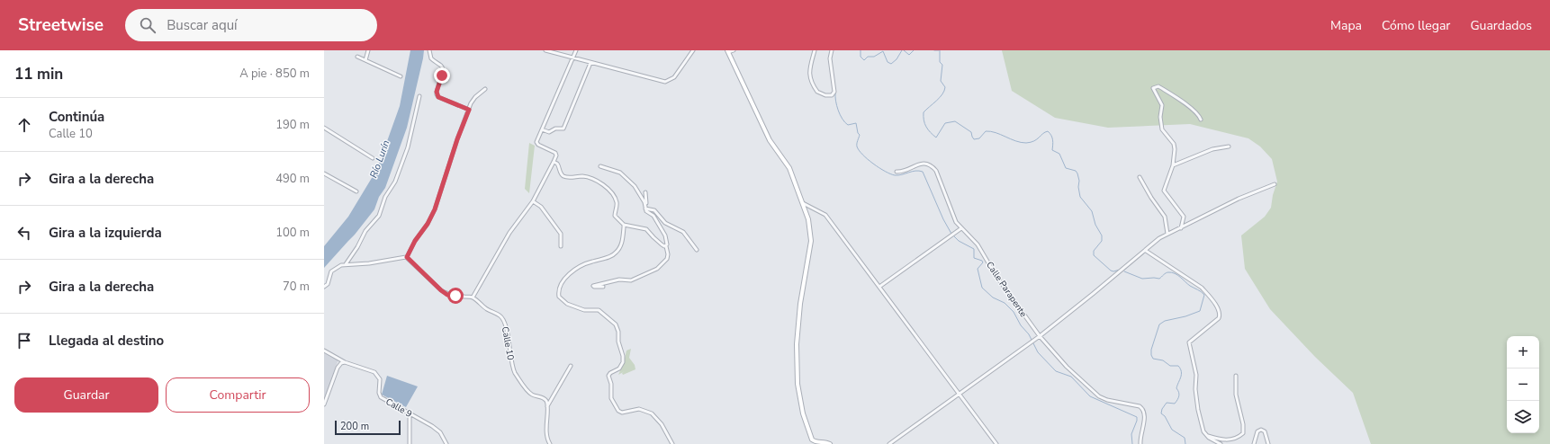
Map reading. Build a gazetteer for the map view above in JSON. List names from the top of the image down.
{
  "streets": {
    "street": ["Calle Parapente", "Calle 10", "Calle 9"]
  },
  "water": ["Río Lurín"],
  "scale_bar": "200 m",
  "page": {
    "header": "Streetwise",
    "search": "Buscar aquí",
    "nav": ["Mapa", "Cómo llegar", "Guardados"],
    "heading": ["11 min", "A pie · 850 m"],
    "list": [
      ["Continúa", "Calle 10", "190 m"],
      ["Gira a la derecha", "490 m"],
      ["Gira a la izquierda", "100 m"],
      ["Gira a la derecha", "70 m"],
      "Llegada al destino"
    ],
    "map_buttons": ["+", "−"],
    "buttons": ["Guardar", "Compartir"],
    "scale": "200 m"
  }
}
